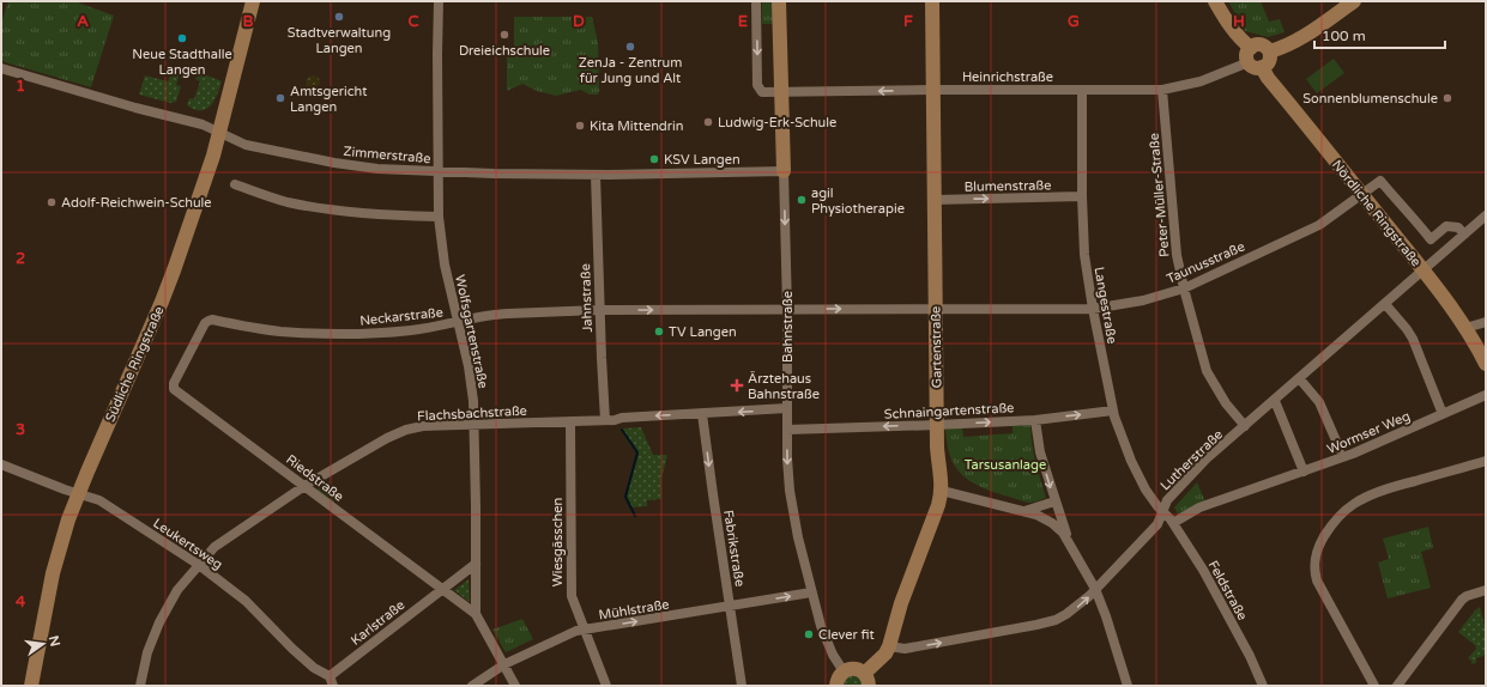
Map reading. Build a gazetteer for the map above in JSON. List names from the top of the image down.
{
  "streets": {
    "street": [
      "Heinrichstraße",
      "Zimmerstraße",
      "Blumenstraße",
      "Peter-Müller-Straße",
      "Nördliche Ringstraße",
      "Taunusstraße",
      "Jahnstraße",
      "Langestraße",
      "Neckarstraße",
      "Bahnstraße",
      "Wolfsgartenstraße",
      "Gartenstraße",
      "Südliche Ringstraße",
      "Schnaingartenstraße",
      "Flachsbachstraße",
      "Wormser Weg",
      "Lutherstraße",
      "Riedstraße",
      "Wiesgässchen",
      "Leukertsweg",
      "Fabrikstraße",
      "Feldstraße",
      "Mühlstraße",
      "Karlstraße"
    ]
  },
  "crossings": [
    ["Heinrichstraße", "Peter-Müller-Straße"],
    ["Heinrichstraße", "Nördliche Ringstraße"],
    ["Heinrichstraße", "Langestraße"],
    ["Heinrichstraße", "Bahnstraße"],
    ["Heinrichstraße", "Gartenstraße"],
    ["Zimmerstraße", "Jahnstraße"],
    ["Zimmerstraße", "Bahnstraße"],
    ["Zimmerstraße", "Wolfsgartenstraße"],
    ["Zimmerstraße", "Südliche Ringstraße"],
    ["Blumenstraße", "Langestraße"],
    ["Blumenstraße", "Gartenstraße"],
    ["Peter-Müller-Straße", "Taunusstraße"],
    ["Peter-Müller-Straße", "Lutherstraße"],
    ["Nördliche Ringstraße", "Taunusstraße"],
    ["Nördliche Ringstraße", "Lutherstraße"],
    ["Taunusstraße", "Langestraße"],
    ["Taunusstraße", "Neckarstraße"],
    ["Taunusstraße", "Bahnstraße"],
    ["Taunusstraße", "Gartenstraße"],
    ["Taunusstraße", "Lutherstraße"],
    ["Jahnstraße", "Neckarstraße"],
    ["Jahnstraße", "Flachsbachstraße"],
    ["Langestraße", "Schnaingartenstraße"],
    ["Langestraße", "Lutherstraße"],
    ["Langestraße", "Feldstraße"],
    ["Neckarstraße", "Bahnstraße"],
    ["Neckarstraße", "Wolfsgartenstraße"],
    ["Neckarstraße", "Riedstraße"],
    ["Bahnstraße", "Schnaingartenstraße"],
    ["Bahnstraße", "Flachsbachstraße"],
    ["Bahnstraße", "Mühlstraße"],
    ["Wolfsgartenstraße", "Flachsbachstraße"],
    ["Wolfsgartenstraße", "Mühlstraße"],
    ["Wolfsgartenstraße", "Karlstraße"],
    ["Gartenstraße", "Schnaingartenstraße"],
    ["Gartenstraße", "Lutherstraße"],
    ["Südliche Ringstraße", "Leukertsweg"],
    ["Flachsbachstraße", "Riedstraße"],
    ["Flachsbachstraße", "Wiesgässchen"],
    ["Flachsbachstraße", "Leukertsweg"],
    ["Flachsbachstraße", "Fabrikstraße"],
    ["Wormser Weg", "Feldstraße"],
    ["Lutherstraße", "Feldstraße"],
    ["Riedstraße", "Karlstraße"],
    ["Wiesgässchen", "Mühlstraße"],
    ["Leukertsweg", "Karlstraße"],
    ["Fabrikstraße", "Mühlstraße"]
  ],
  "one_way": [
    "Blumenstraße",
    "Bahnstraße",
    "Fabrikstraße",
    "Mühlstraße"
  ],
  "parks": ["Tarsusanlage"],
  "places": {
    "other": [
      "Stadtverwaltung Langen",
      "Dreieichschule",
      "Neue Stadthalle Langen",
      "ZenJa - Zentrum für Jung und Alt",
      "Amtsgericht Langen",
      "Sonnenblumenschule",
      "Ludwig-Erk-Schule",
      "Kita Mittendrin",
      "KSV Langen",
      "agil Physiotherapie",
      "Adolf-Reichwein-Schule",
      "TV Langen",
      "Clever fit"
    ],
    "health": ["Ärztehaus Bahnstraße"]
  },
  "scale_bar": "100 m",
  "north": "right",
  "grid": {
    "columns": [
      "A",
      "B",
      "C",
      "D",
      "E",
      "F",
      "G",
      "H"
    ],
    "rows": [
      "1",
      "2",
      "3",
      "4"
    ]
  }
}
